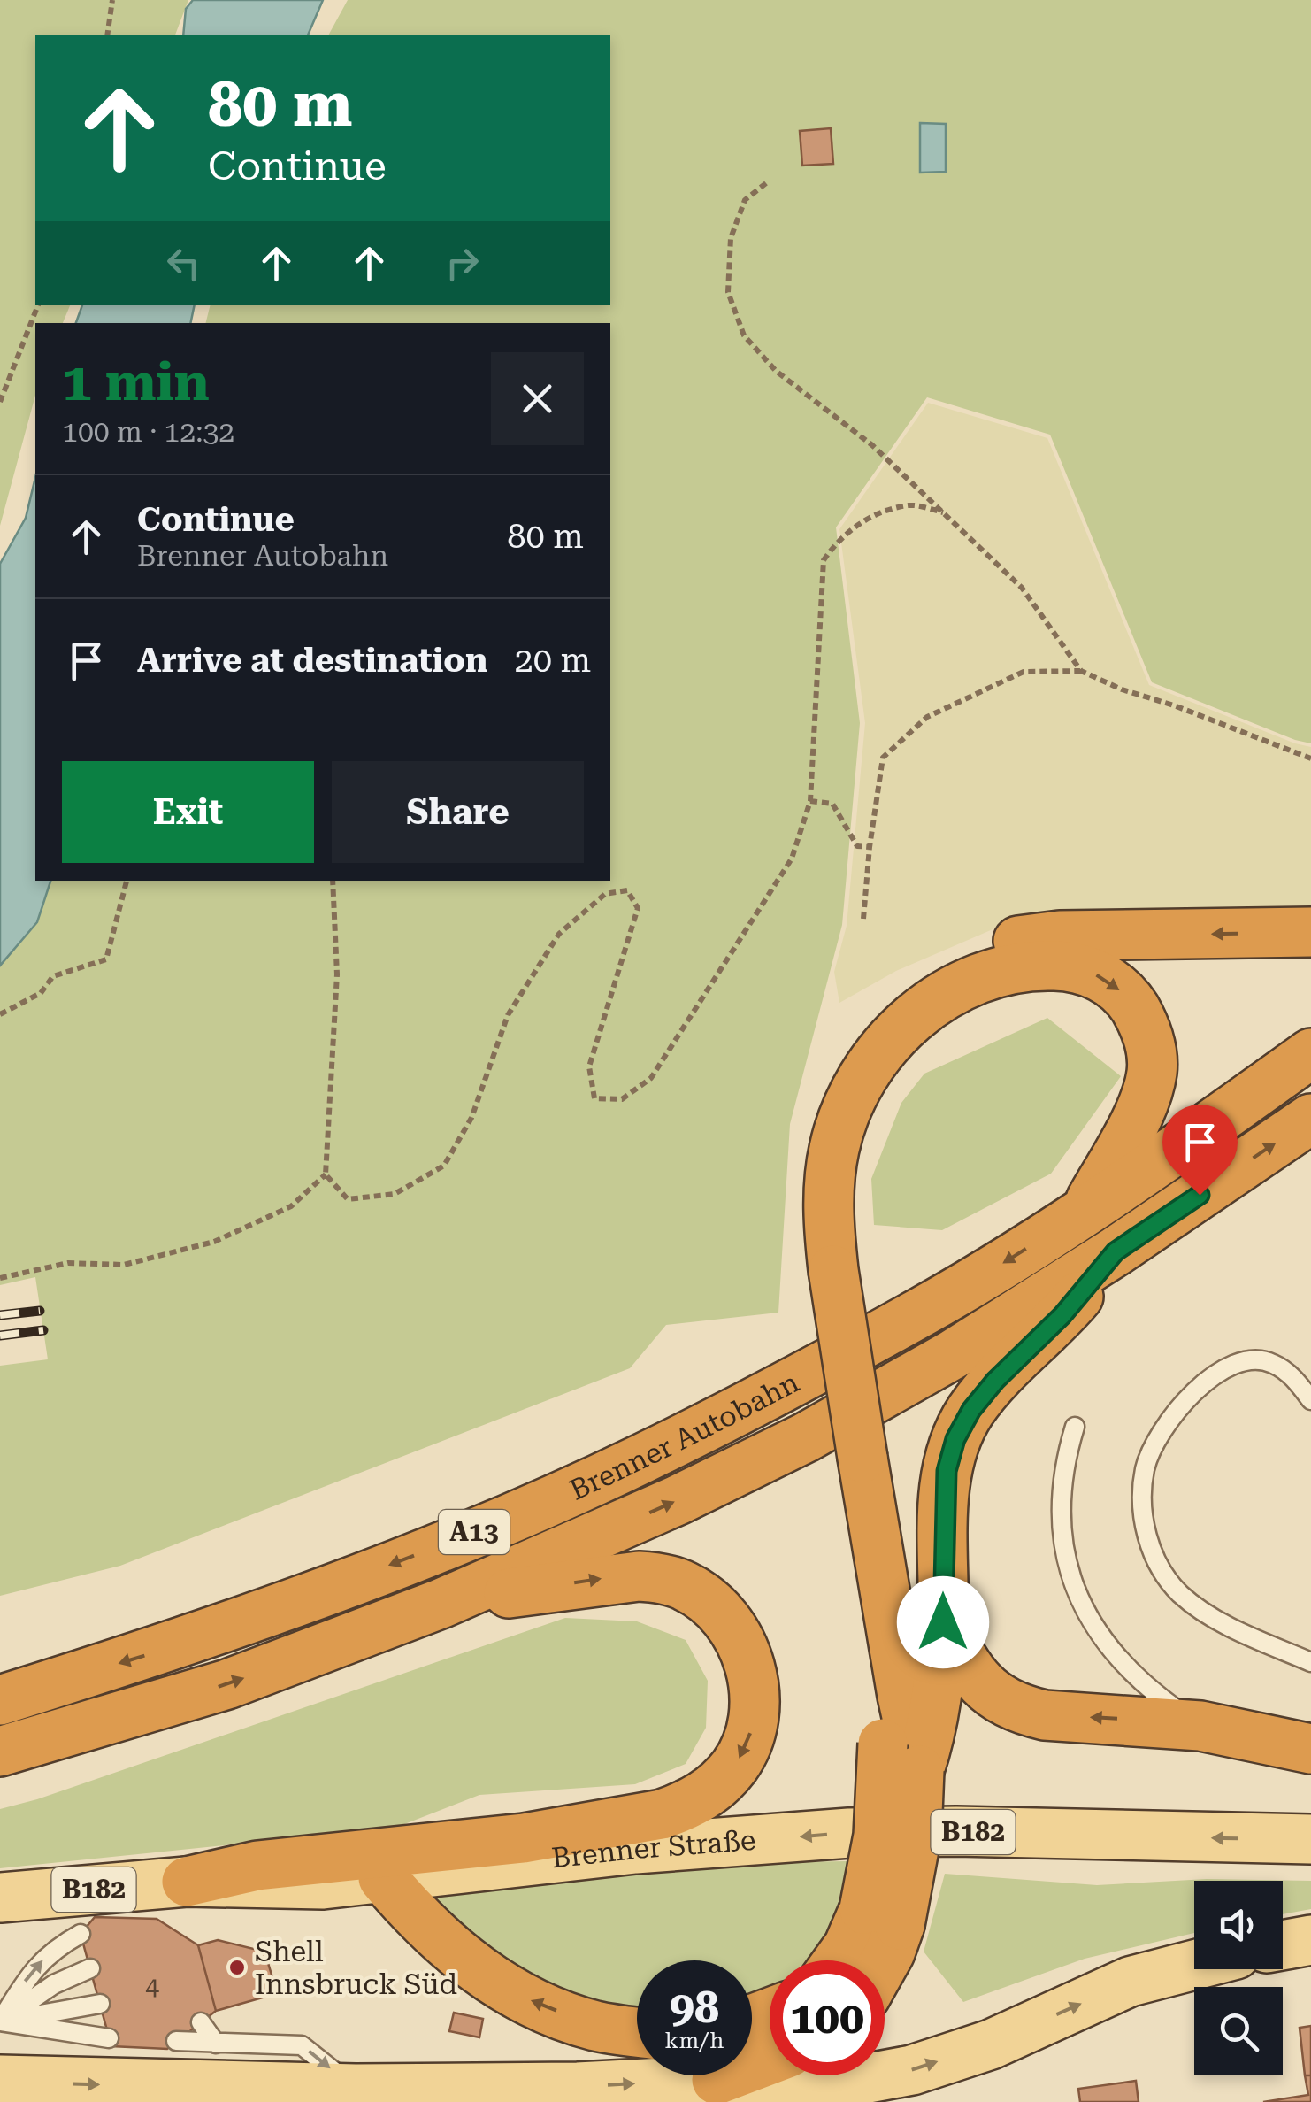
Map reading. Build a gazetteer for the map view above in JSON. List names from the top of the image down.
{
  "streets": {
    "highway": ["Brenner Autobahn", "A13"],
    "main road": ["B182", "Brenner Straße"]
  },
  "places": ["Shell Innsbruck Süd"],
  "house_numbers": ["4"],
  "page": {
    "turn": ["80 m", "Continue"],
    "heading": ["1 min", "100 m · 12:32"],
    "list": [
      {
        "name": "Continue",
        "note": "Brenner Autobahn",
        "value": "80 m"
      },
      {
        "name": "Arrive at destination",
        "value": "20 m"
      }
    ],
    "buttons": ["Exit", "Share"],
    "speed": "98 km/h",
    "limit": "100"
  }
}
